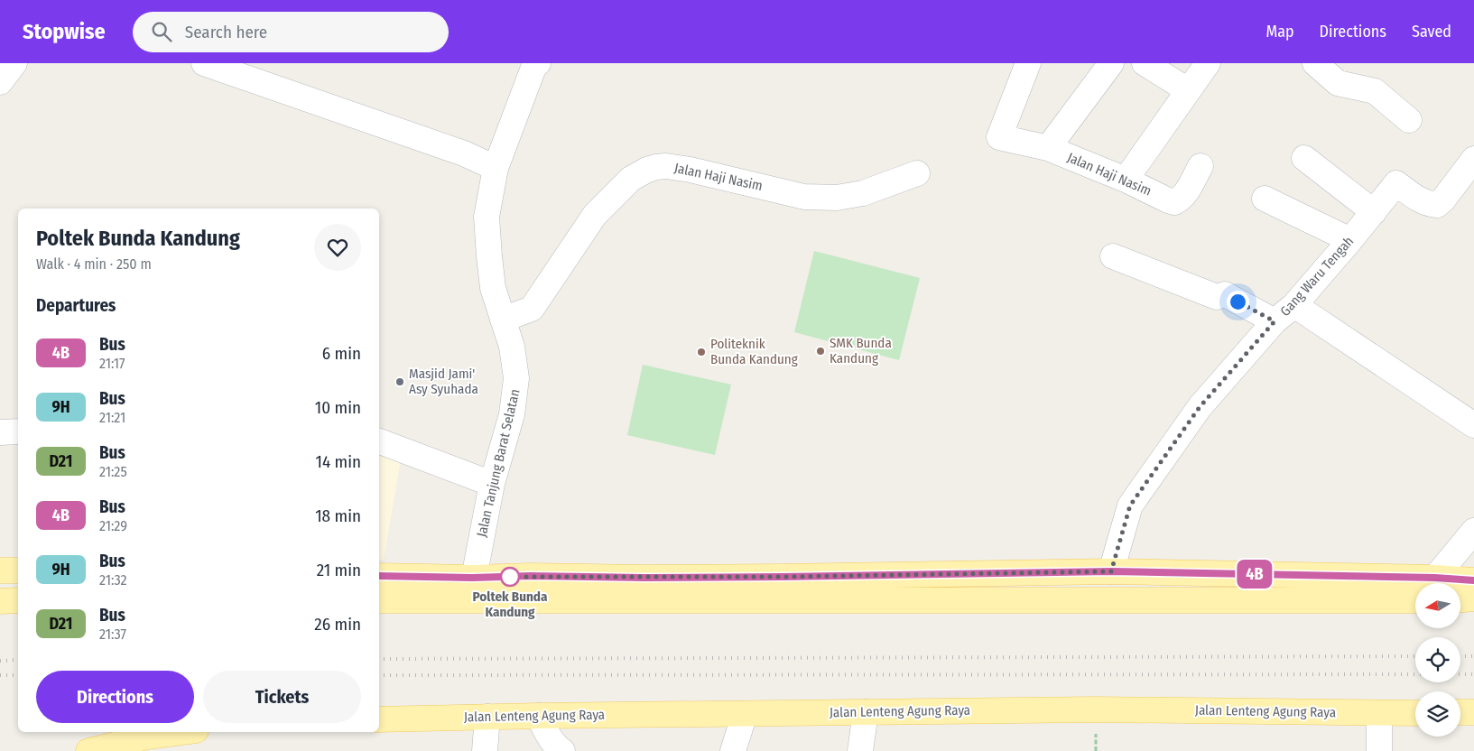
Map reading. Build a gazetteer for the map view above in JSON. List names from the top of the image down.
{
  "streets": {
    "main road": ["Jalan Lenteng Agung Raya"],
    "street": ["Jalan Haji Nasim", "Gang Waru Tengah", "Jalan Tanjung Barat Selatan"]
  },
  "crossings": [
    ["Jalan Haji Nasim", "Jalan Tanjung Barat Selatan"]
  ],
  "places": [
    "SMK Bunda Kandung",
    "Politeknik Bunda Kandung",
    "Masjid Jami' Asy Syuhada",
    "Poltek Bunda Kandung"
  ],
  "lines": ["bus line 4B"],
  "north": "left",
  "page": {
    "header": "Stopwise",
    "search": "Search here",
    "nav": ["Map", "Directions", "Saved"],
    "on_map": "4B",
    "heading": [
      ["Poltek Bunda Kandung", "Walk · 4 min · 250 m"],
      "Departures"
    ],
    "list": [
      {
        "mark": "4B",
        "name": "Bus",
        "note": "21:17",
        "value": "6 min"
      },
      {
        "mark": "9H",
        "name": "Bus",
        "note": "21:21",
        "value": "10 min"
      },
      {
        "mark": "D21",
        "name": "Bus",
        "note": "21:25",
        "value": "14 min"
      },
      {
        "mark": "4B",
        "name": "Bus",
        "note": "21:29",
        "value": "18 min"
      },
      {
        "mark": "9H",
        "name": "Bus",
        "note": "21:32",
        "value": "21 min"
      },
      {
        "mark": "D21",
        "name": "Bus",
        "note": "21:37",
        "value": "26 min"
      }
    ],
    "buttons": ["Directions", "Tickets"]
  }
}
